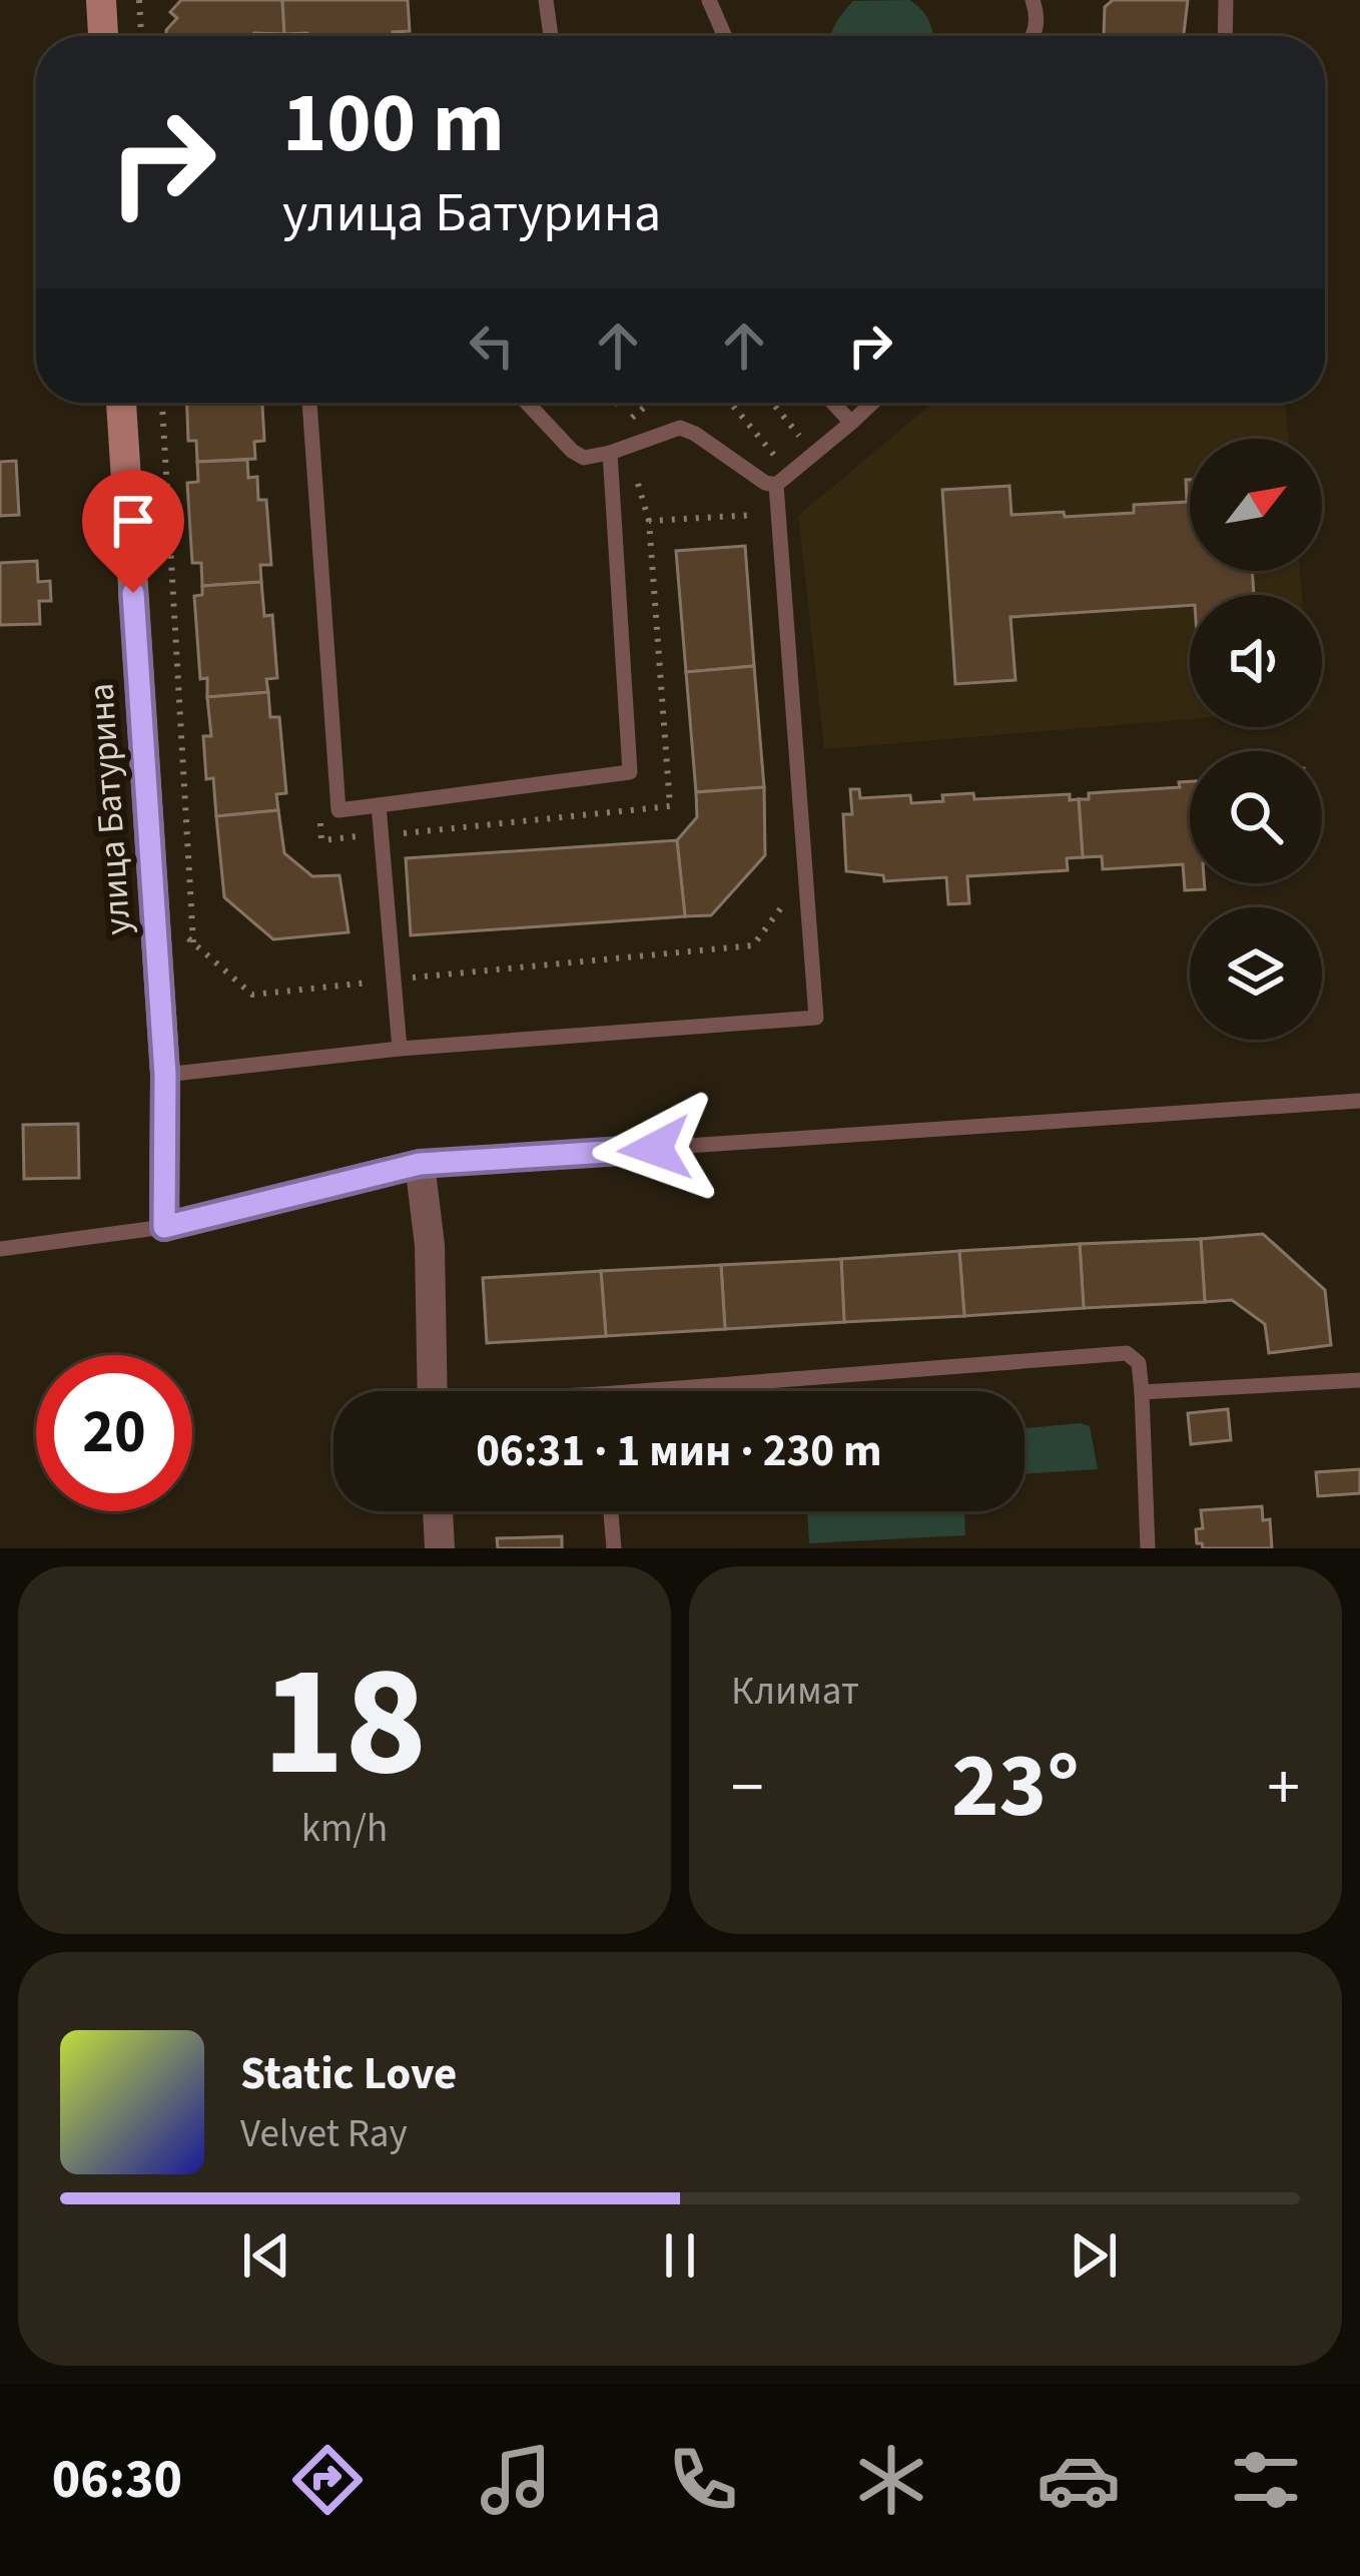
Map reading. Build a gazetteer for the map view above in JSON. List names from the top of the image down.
{
  "streets": {
    "street": ["улица Батурина"]
  },
  "north": "top right",
  "page": {
    "turn": ["100 m", "улица Батурина"],
    "limit": "20",
    "trip": "06:31 · 1 мин · 230 m",
    "tile": [
      ["18", "km/h"],
      "Климат"
    ],
    "heat": ["−", "23°", "+"],
    "song": ["Static Love", "Velvet Ray"],
    "tabs": "06:30"
  }
}
